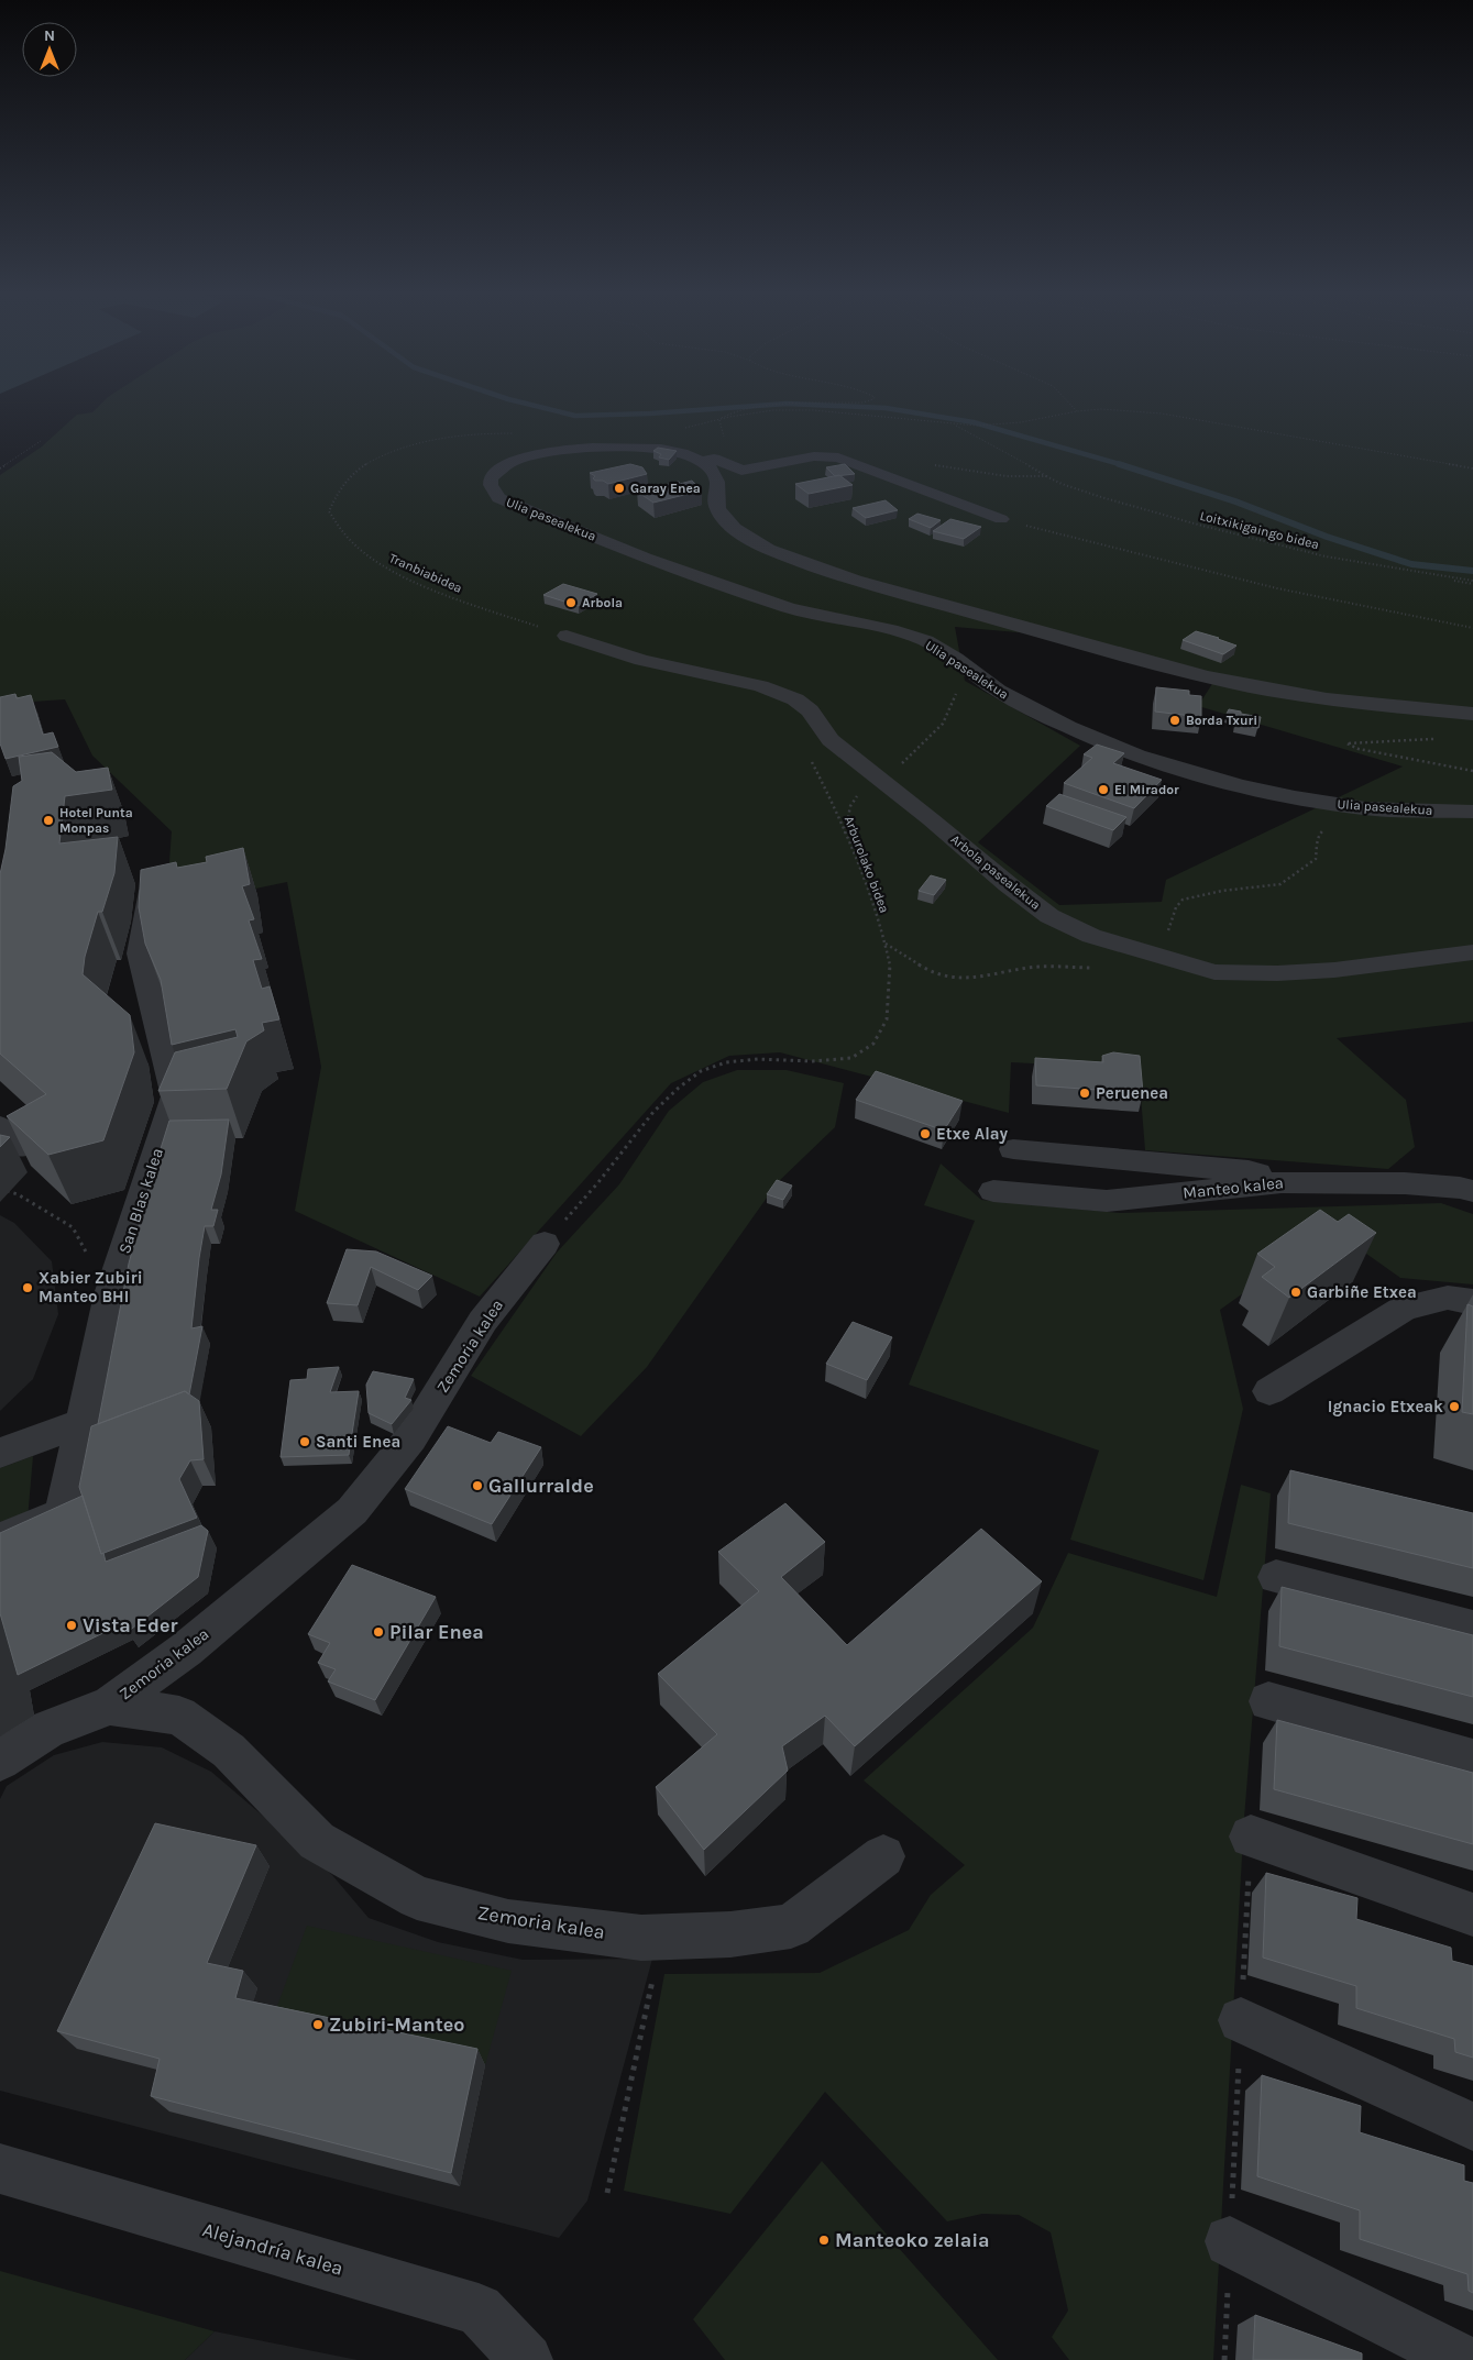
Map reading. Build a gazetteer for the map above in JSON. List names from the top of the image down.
{
  "streets": {
    "street": [
      "Ulia pasealekua",
      "Arbola pasealekua",
      "Manteo kalea",
      "San Blas kalea",
      "Zemoria kalea",
      "Alejandría kalea"
    ],
    "path": ["Loitxikigaingo bidea", "Tranbiabidea", "Arburolako bidea"]
  },
  "crossings": [
    ["Tranbiabidea", "Arbola pasealekua"],
    ["Arburolako bidea", "Zemoria kalea"]
  ],
  "places": [
    "Garay Enea",
    "Arbola",
    "Borda Txuri",
    "El Mirador",
    "Hotel Punta Monpas",
    "Peruenea",
    "Etxe Alay",
    "Xabier Zubiri Manteo BHI",
    "Garbiñe Etxea",
    "Ignacio Etxeak",
    "Santi Enea",
    "Gallurralde",
    "Vista Eder",
    "Pilar Enea",
    "Zubiri-Manteo",
    "Manteoko zelaia"
  ],
  "north": "top"
}
